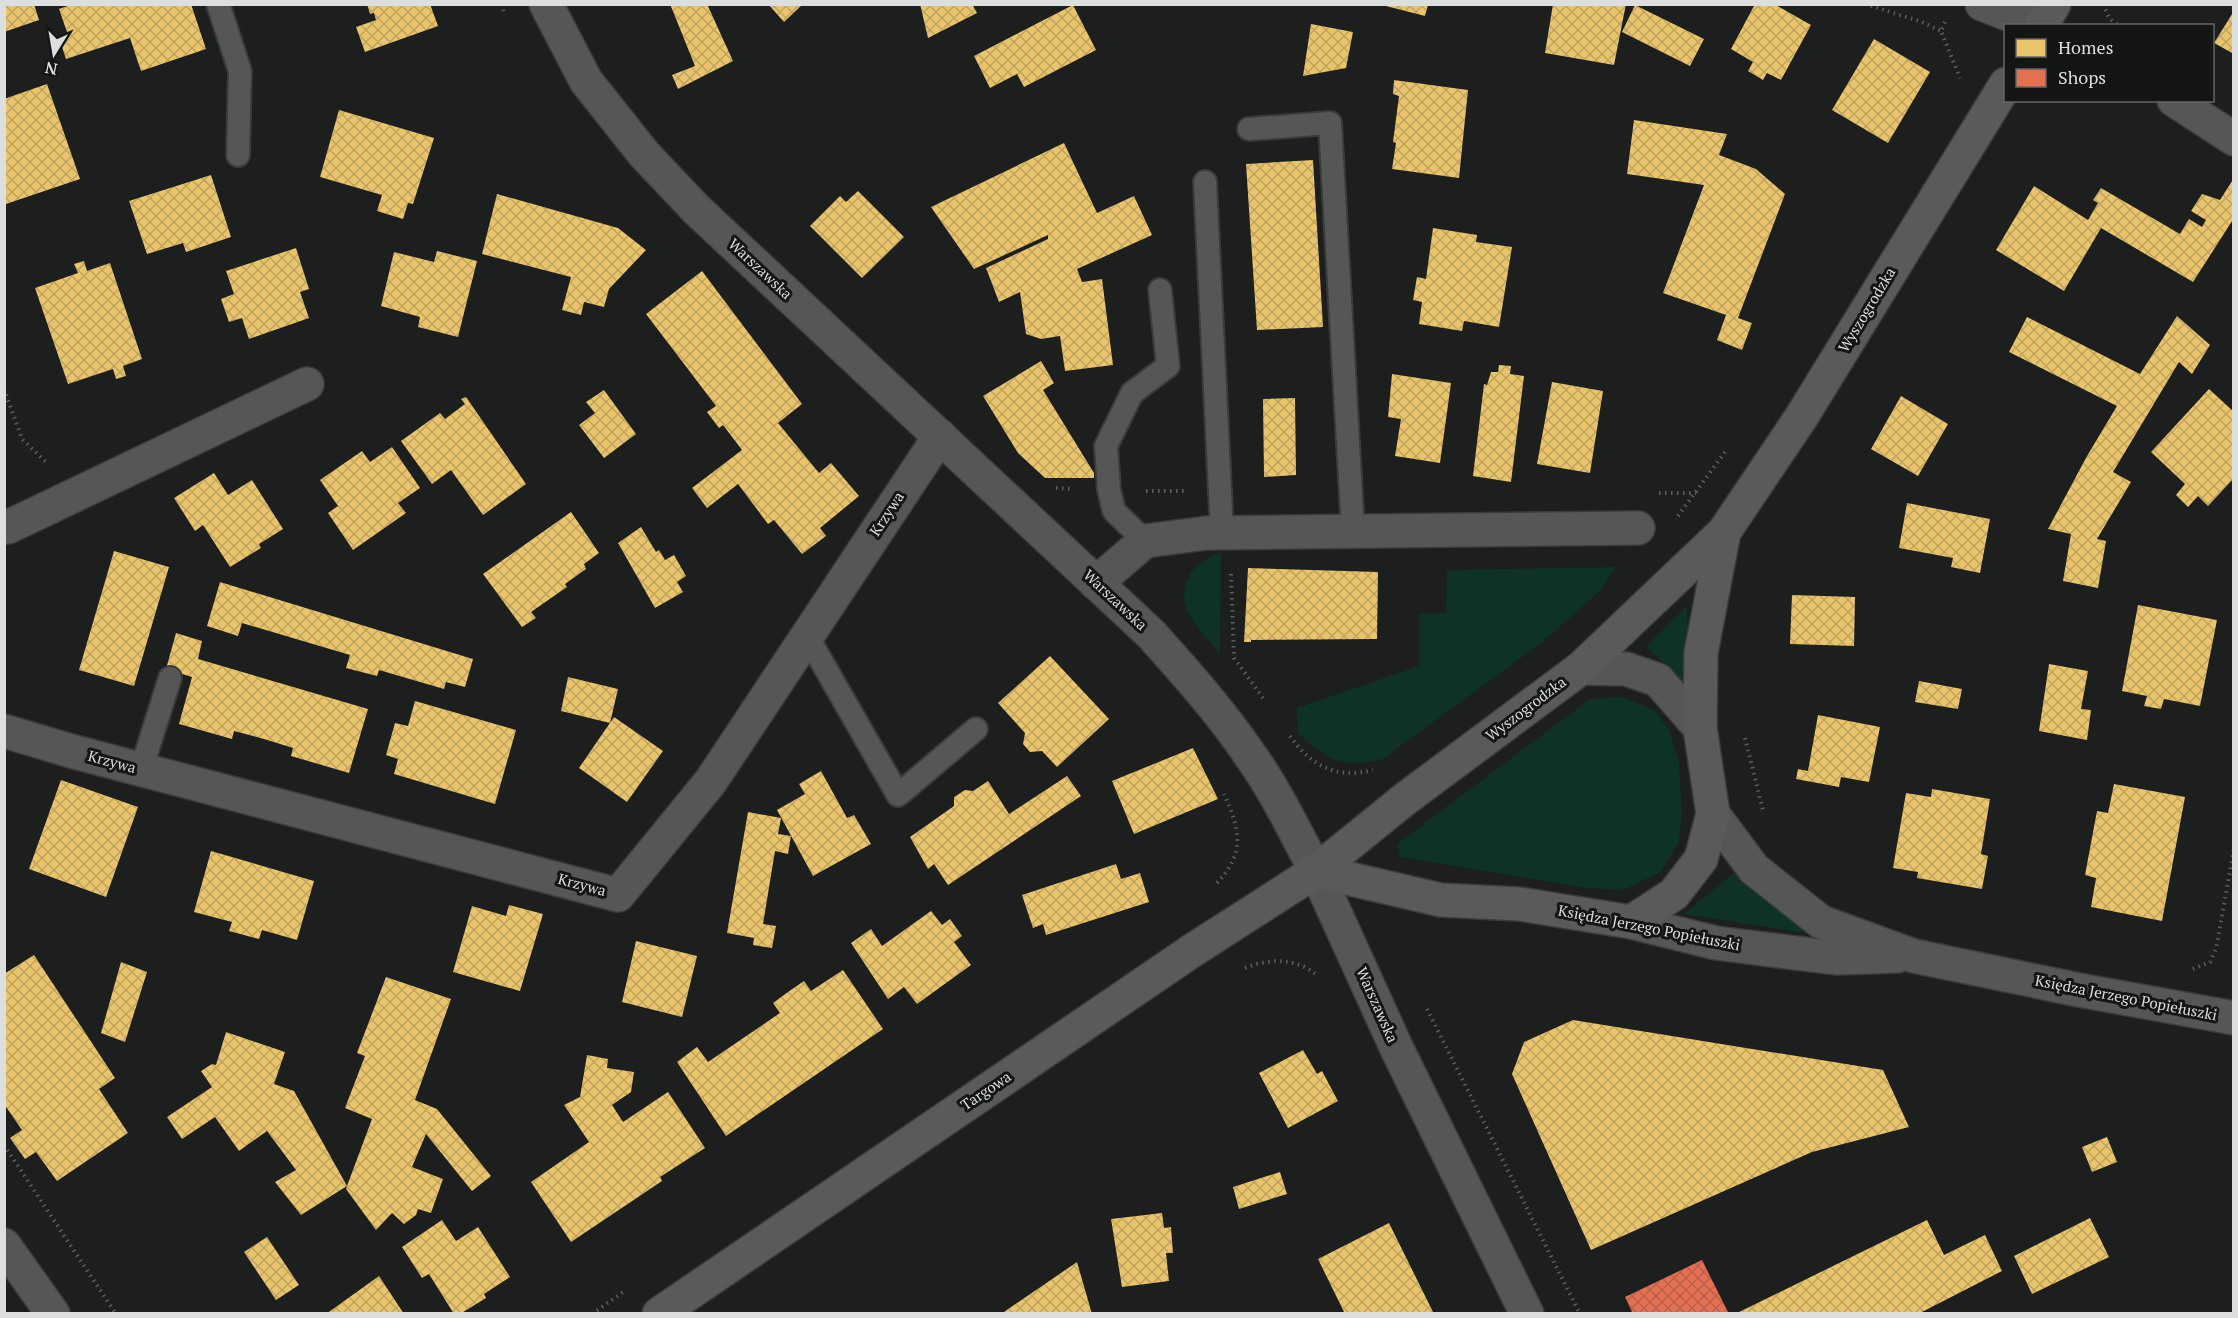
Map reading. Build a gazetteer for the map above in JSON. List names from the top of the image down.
{
  "streets": {
    "main road": ["Wyszogrodzka", "Księdza Jerzego Popiełuszki", "Targowa"],
    "street": ["Warszawska", "Krzywa"]
  },
  "crossings": [
    ["Warszawska", "Wyszogrodzka"],
    ["Warszawska", "Krzywa"],
    ["Warszawska", "Księdza Jerzego Popiełuszki"],
    ["Warszawska", "Targowa"],
    ["Wyszogrodzka", "Księdza Jerzego Popiełuszki"],
    ["Wyszogrodzka", "Targowa"],
    ["Księdza Jerzego Popiełuszki", "Targowa"]
  ],
  "legend": ["Homes", "Shops"],
  "north": "bottom"
}
